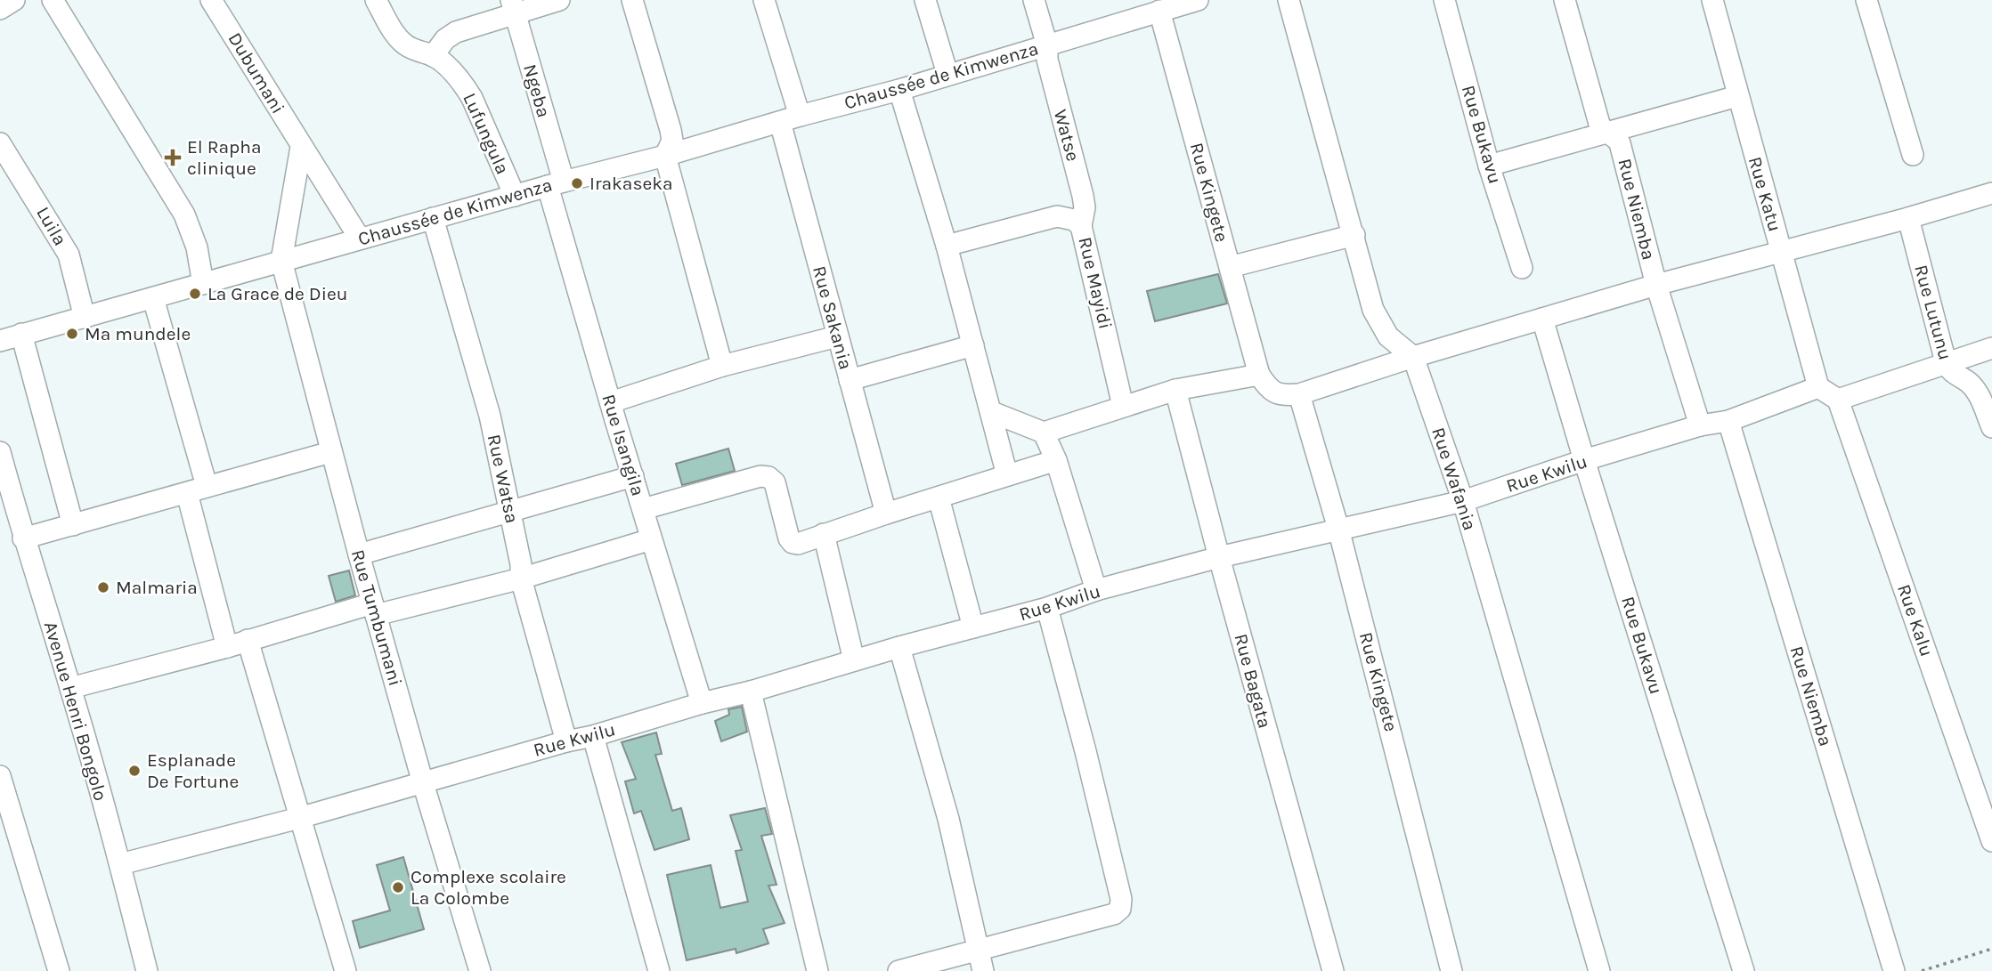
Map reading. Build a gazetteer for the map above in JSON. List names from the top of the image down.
{
  "streets": {
    "street": [
      "Dubumani",
      "Chaussée de Kimwenza",
      "Ngeba",
      "Lufungula",
      "Rue Bukavu",
      "Watse",
      "Rue Kingete",
      "Rue Katu",
      "Rue Niemba",
      "Luila",
      "Rue Mayidi",
      "Rue Lutunu",
      "Rue Sakania",
      "Rue Isangila",
      "Rue Kwilu",
      "Rue Watsa",
      "Rue Wafania",
      "Rue Tumbumani",
      "Rue Kalu",
      "Rue Bagata",
      "Avenue Henri Bongolo"
    ]
  },
  "crossings": [
    ["Dubumani", "Chaussée de Kimwenza"],
    ["Chaussée de Kimwenza", "Ngeba"],
    ["Chaussée de Kimwenza", "Lufungula"],
    ["Chaussée de Kimwenza", "Watse"],
    ["Chaussée de Kimwenza", "Rue Kingete"],
    ["Chaussée de Kimwenza", "Luila"],
    ["Chaussée de Kimwenza", "Rue Sakania"],
    ["Chaussée de Kimwenza", "Rue Isangila"],
    ["Chaussée de Kimwenza", "Rue Watsa"],
    ["Chaussée de Kimwenza", "Rue Tumbumani"],
    ["Ngeba", "Rue Isangila"],
    ["Rue Bukavu", "Rue Kwilu"],
    ["Watse", "Rue Mayidi"],
    ["Rue Kingete", "Rue Kwilu"],
    ["Rue Katu", "Rue Kwilu"],
    ["Rue Niemba", "Rue Kwilu"],
    ["Rue Isangila", "Rue Kwilu"],
    ["Rue Kwilu", "Rue Watsa"],
    ["Rue Kwilu", "Rue Wafania"],
    ["Rue Kwilu", "Rue Tumbumani"],
    ["Rue Kwilu", "Rue Bagata"],
    ["Rue Kwilu", "Avenue Henri Bongolo"]
  ],
  "places": {
    "health": ["El Rapha clinique"],
    "other": [
      "Irakaseka",
      "La Grace de Dieu",
      "Ma mundele",
      "Malmaria",
      "Esplanade De Fortune",
      "Complexe scolaire La Colombe"
    ]
  }
}
